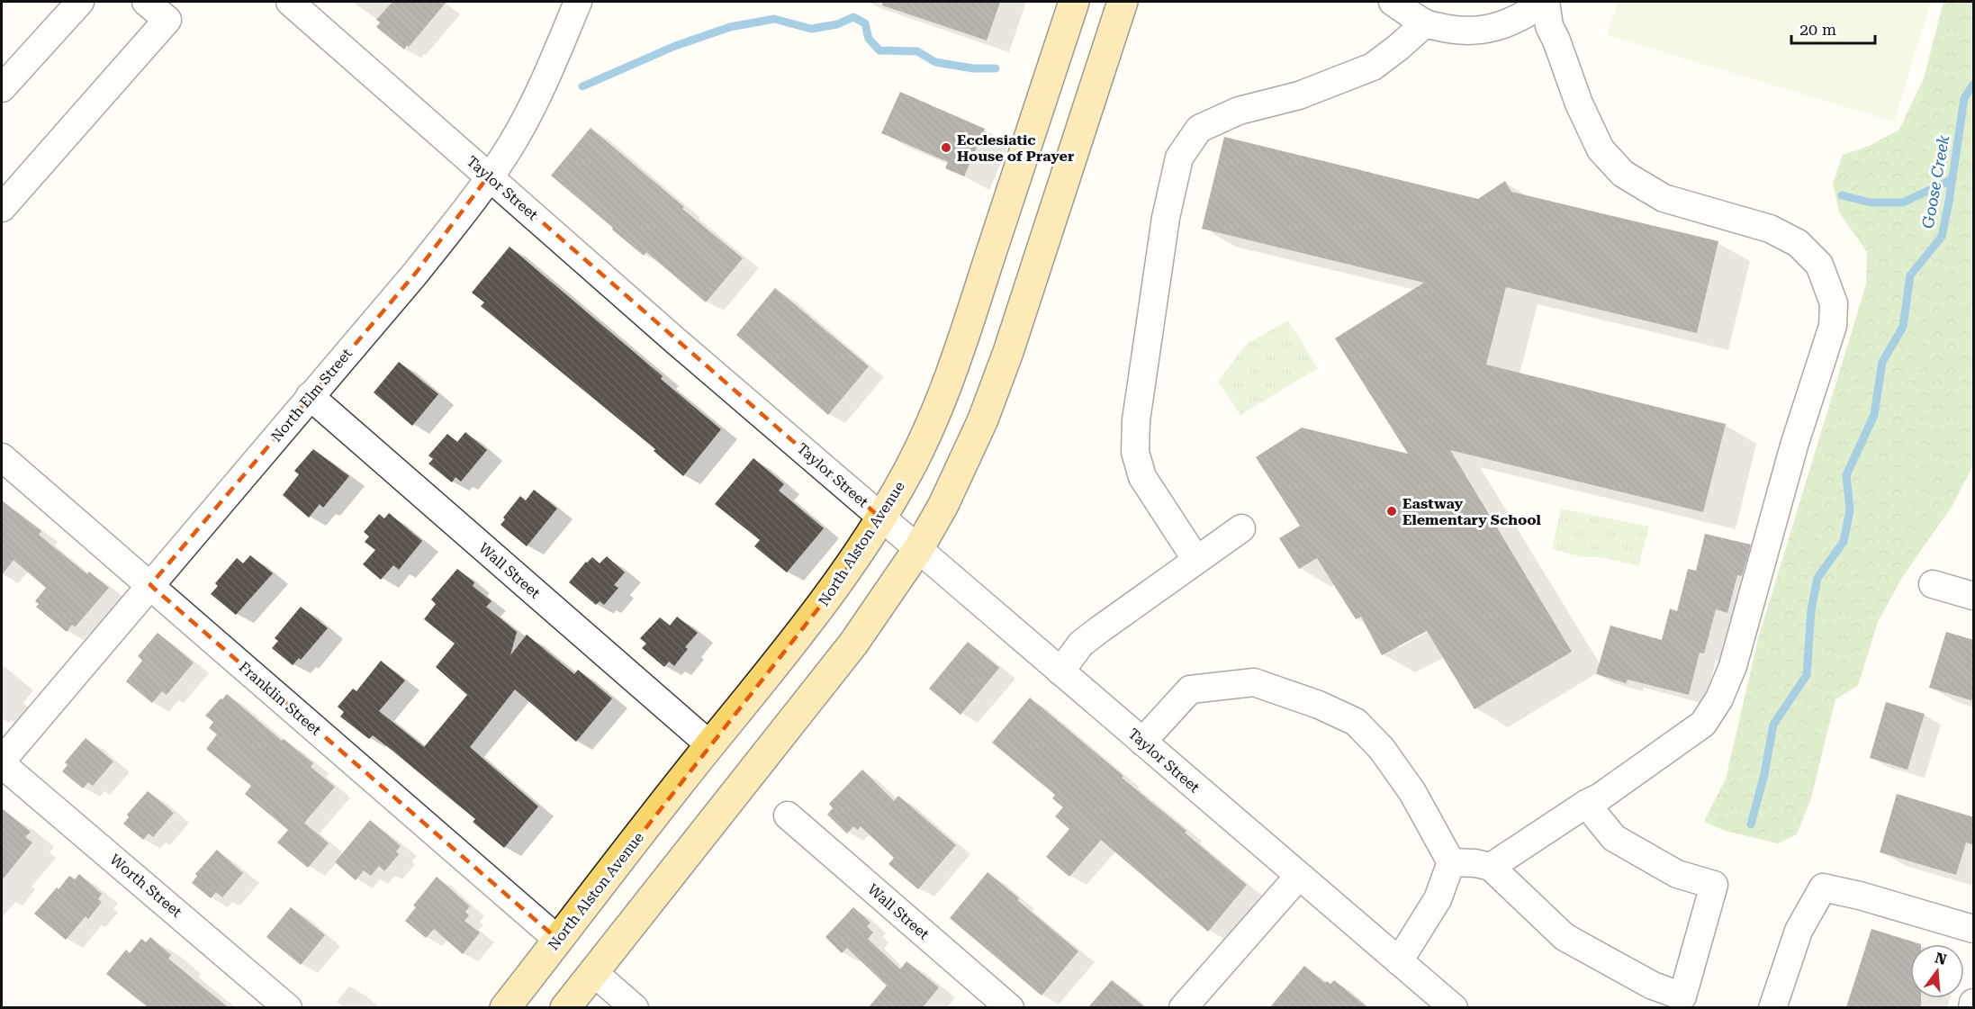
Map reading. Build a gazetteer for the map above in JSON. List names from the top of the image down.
{
  "streets": {
    "main road": ["North Alston Avenue"],
    "street": [
      "Taylor Street",
      "North Elm Street",
      "Wall Street",
      "Franklin Street",
      "Worth Street"
    ]
  },
  "crossings": [
    ["Taylor Street", "North Elm Street"],
    ["Taylor Street", "North Alston Avenue"],
    ["North Elm Street", "Wall Street"],
    ["North Elm Street", "Franklin Street"],
    ["North Elm Street", "Worth Street"],
    ["North Alston Avenue", "Wall Street"],
    ["North Alston Avenue", "Franklin Street"]
  ],
  "water": ["Goose Creek"],
  "places": ["Ecclesiatic House of Prayer", "Eastway Elementary School"],
  "scale_bar": "20 m",
  "north": "top"
}
